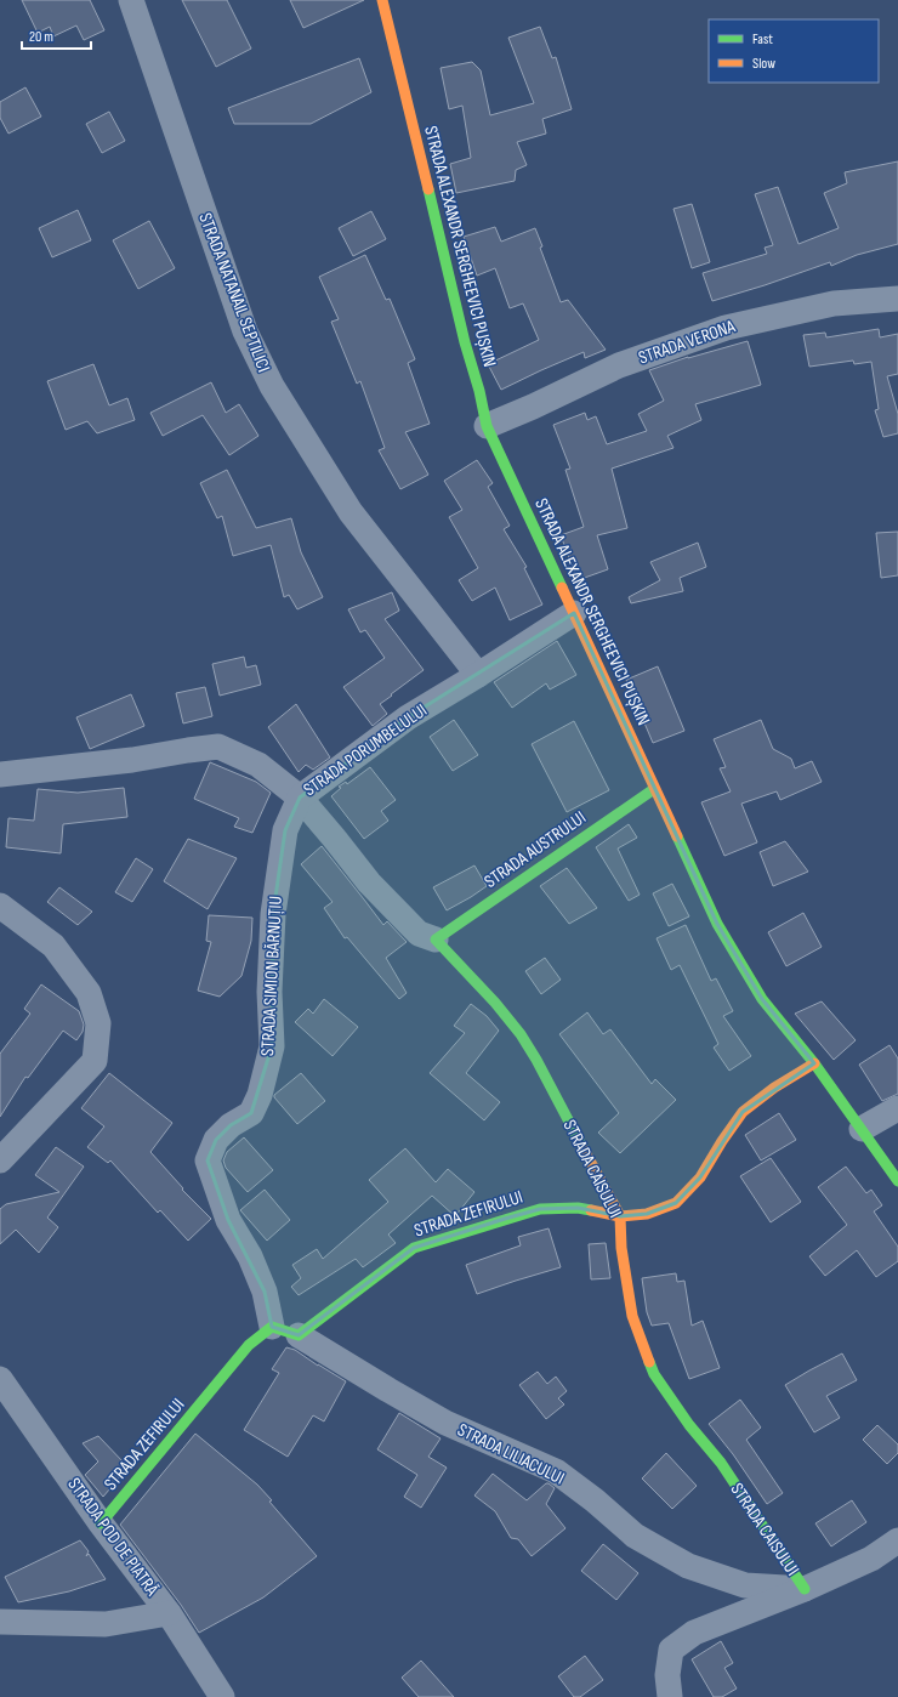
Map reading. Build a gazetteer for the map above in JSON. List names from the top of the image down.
{
  "streets": {
    "street": [
      "STRADA ALEXANDR SERGHEEVICI PUȘKIN",
      "STRADA NATANAIL SEPTILICI",
      "STRADA VERONA",
      "STRADA PORUMBELULUI",
      "STRADA AUSTRULUI",
      "STRADA SIMION BĂRNUȚIU",
      "STRADA CAISULUI",
      "STRADA ZEFIRULUI",
      "STRADA LILIACULUI",
      "STRADA POD DE PIATRĂ"
    ]
  },
  "crossings": [
    ["STRADA ALEXANDR SERGHEEVICI PUȘKIN", "STRADA VERONA"],
    ["STRADA ALEXANDR SERGHEEVICI PUȘKIN", "STRADA PORUMBELULUI"],
    ["STRADA ALEXANDR SERGHEEVICI PUȘKIN", "STRADA AUSTRULUI"],
    ["STRADA ALEXANDR SERGHEEVICI PUȘKIN", "STRADA ZEFIRULUI"],
    ["STRADA NATANAIL SEPTILICI", "STRADA PORUMBELULUI"],
    ["STRADA PORUMBELULUI", "STRADA SIMION BĂRNUȚIU"],
    ["STRADA PORUMBELULUI", "STRADA CAISULUI"],
    ["STRADA AUSTRULUI", "STRADA CAISULUI"],
    ["STRADA SIMION BĂRNUȚIU", "STRADA CAISULUI"],
    ["STRADA SIMION BĂRNUȚIU", "STRADA ZEFIRULUI"],
    ["STRADA CAISULUI", "STRADA ZEFIRULUI"],
    ["STRADA CAISULUI", "STRADA LILIACULUI"],
    ["STRADA ZEFIRULUI", "STRADA LILIACULUI"],
    ["STRADA ZEFIRULUI", "STRADA POD DE PIATRĂ"]
  ],
  "legend": ["Fast", "Slow"],
  "scale_bar": "20 m"
}
